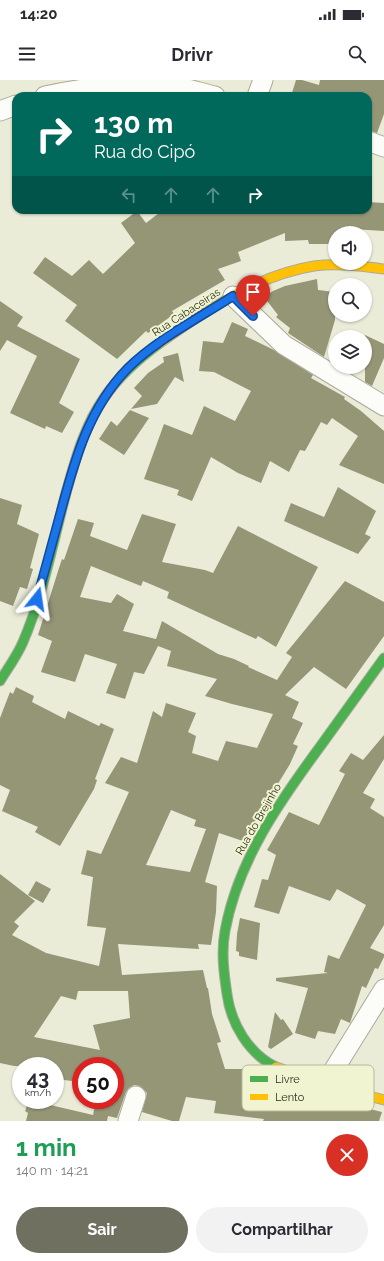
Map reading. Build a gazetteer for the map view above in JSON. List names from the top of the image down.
{
  "streets": {
    "main road": ["Rua Cabaceiras", "Rua do Brejinho"]
  },
  "legend": ["Livre", "Lento"],
  "page": {
    "status": "14:20",
    "header": "Drivr",
    "turn": ["130 m", "Rua do Cipó"],
    "speed": "43 km/h",
    "limit": "50",
    "heading": ["1 min", "140 m · 14:21"],
    "buttons": ["Sair", "Compartilhar"]
  }
}
